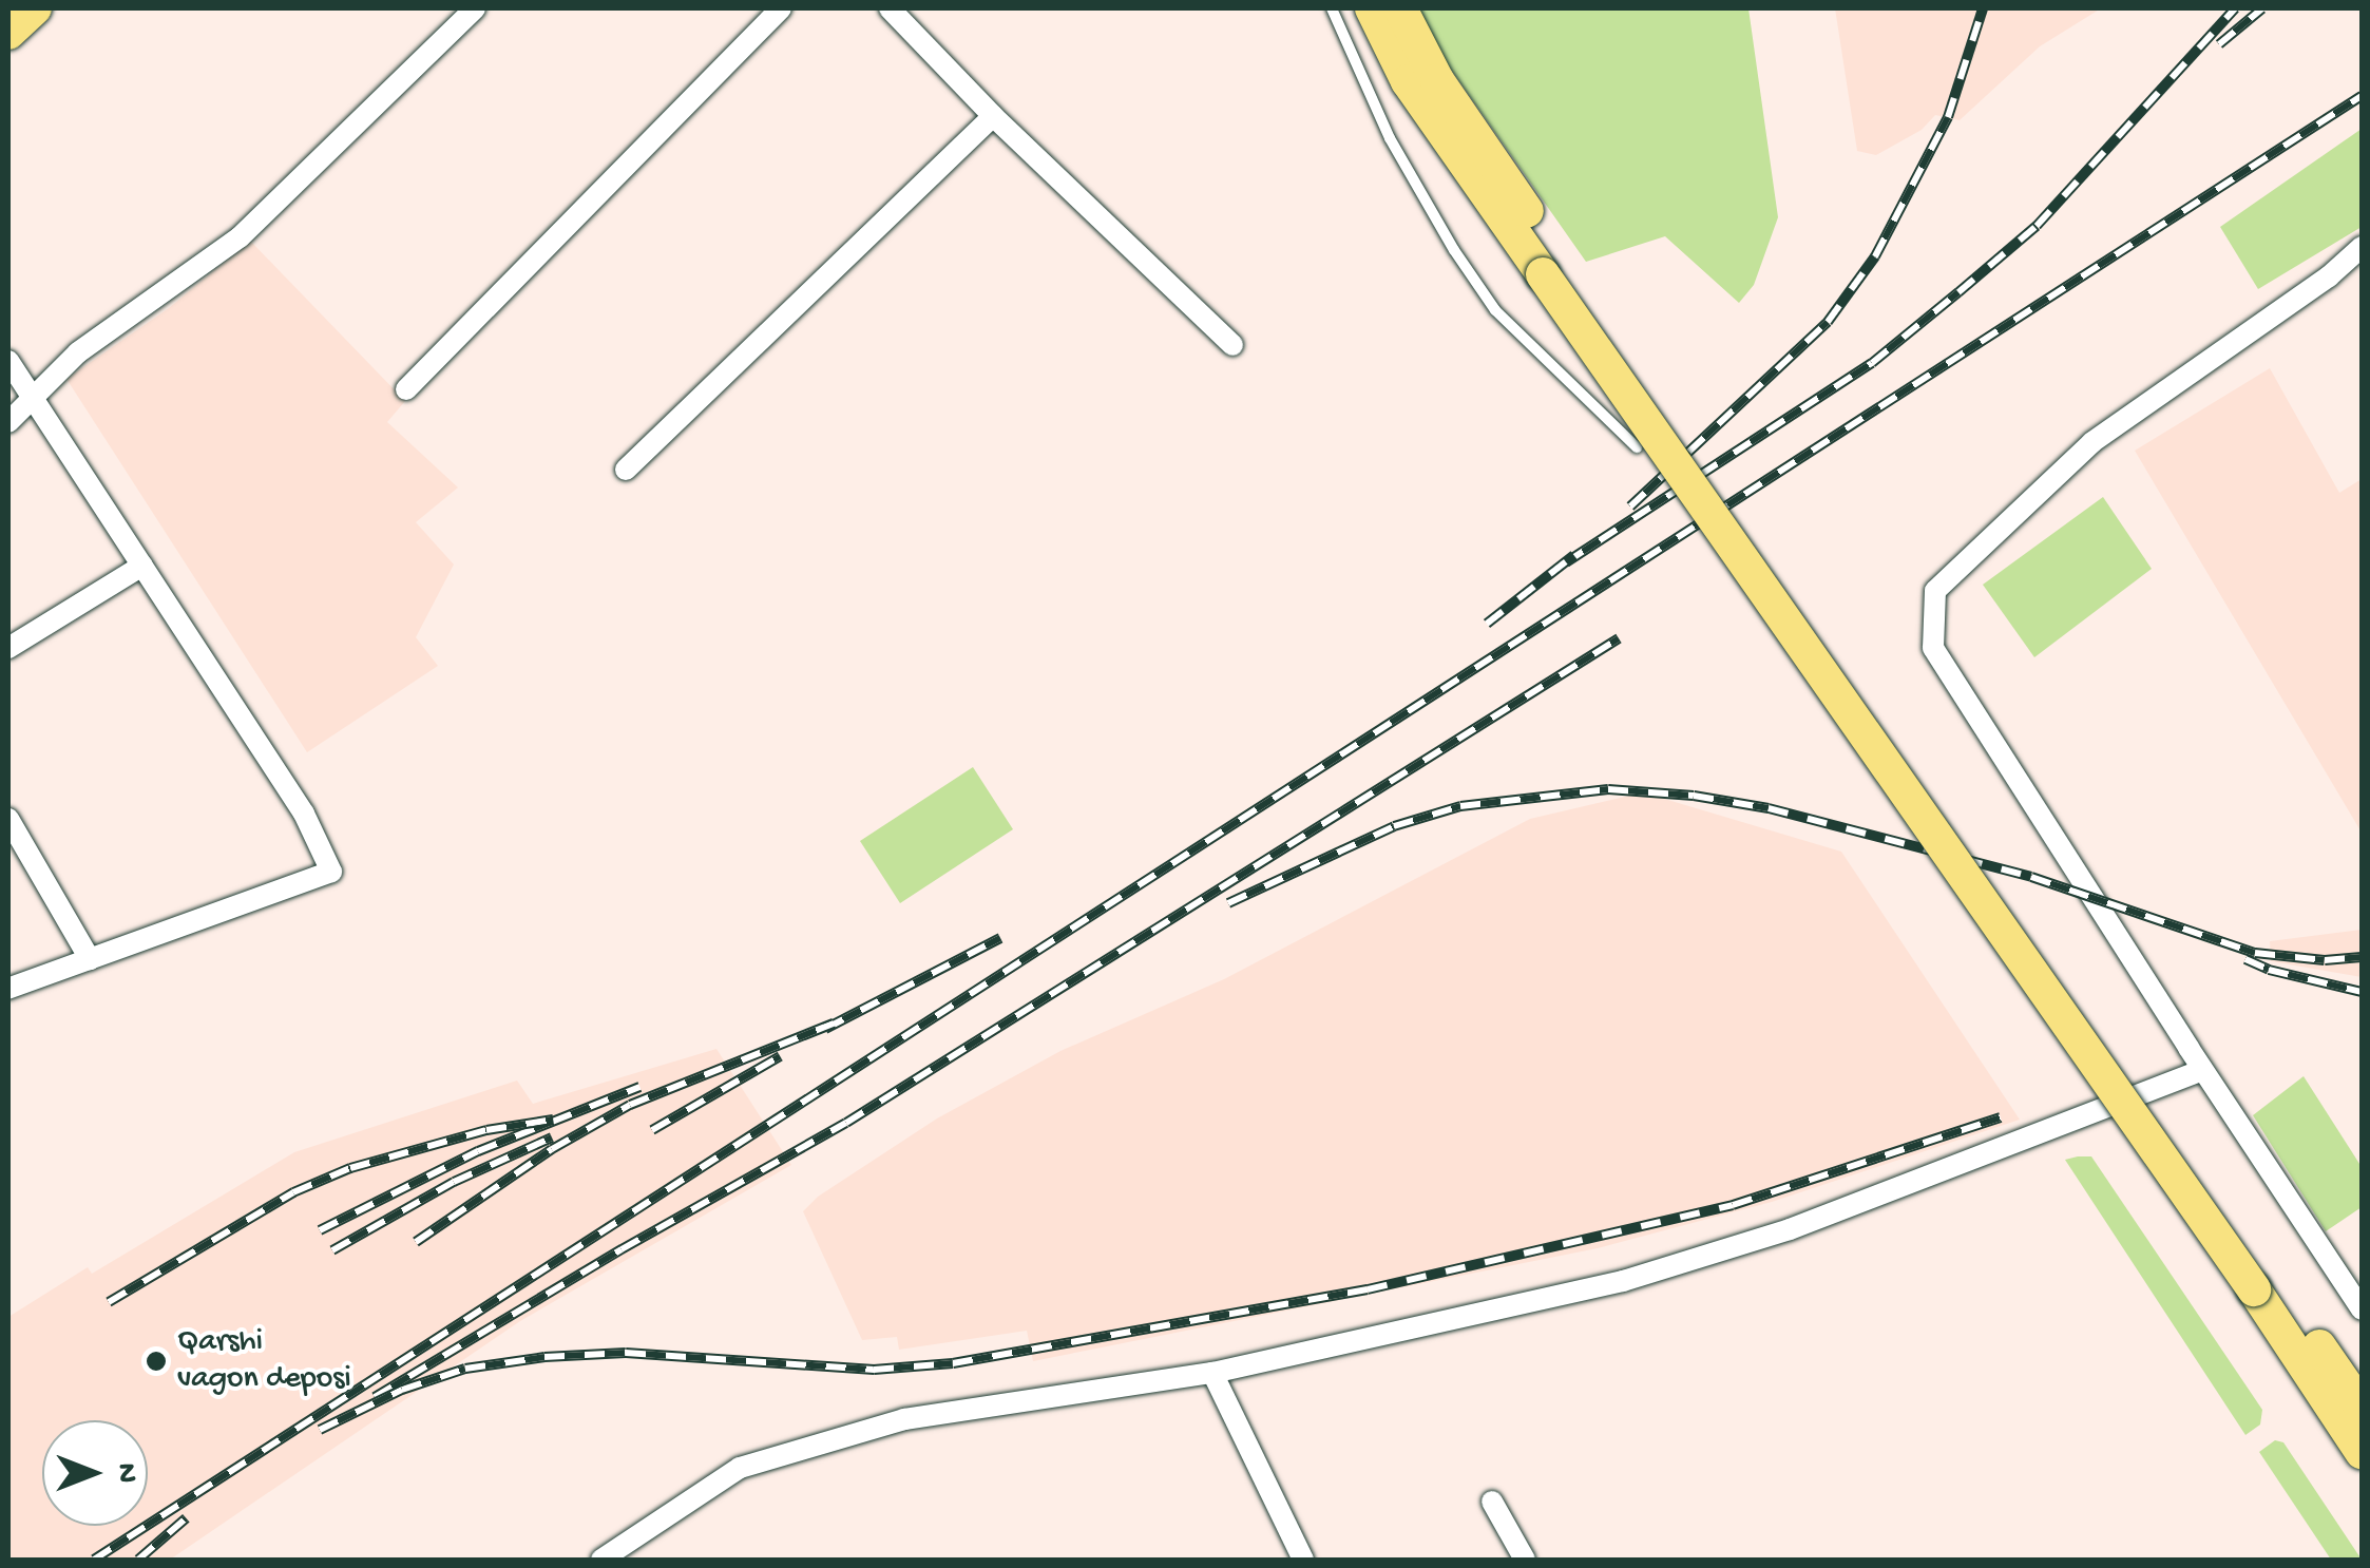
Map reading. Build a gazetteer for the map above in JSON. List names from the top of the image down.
{
  "places": ["Qarshi vagon deposi"],
  "north": "right"
}
